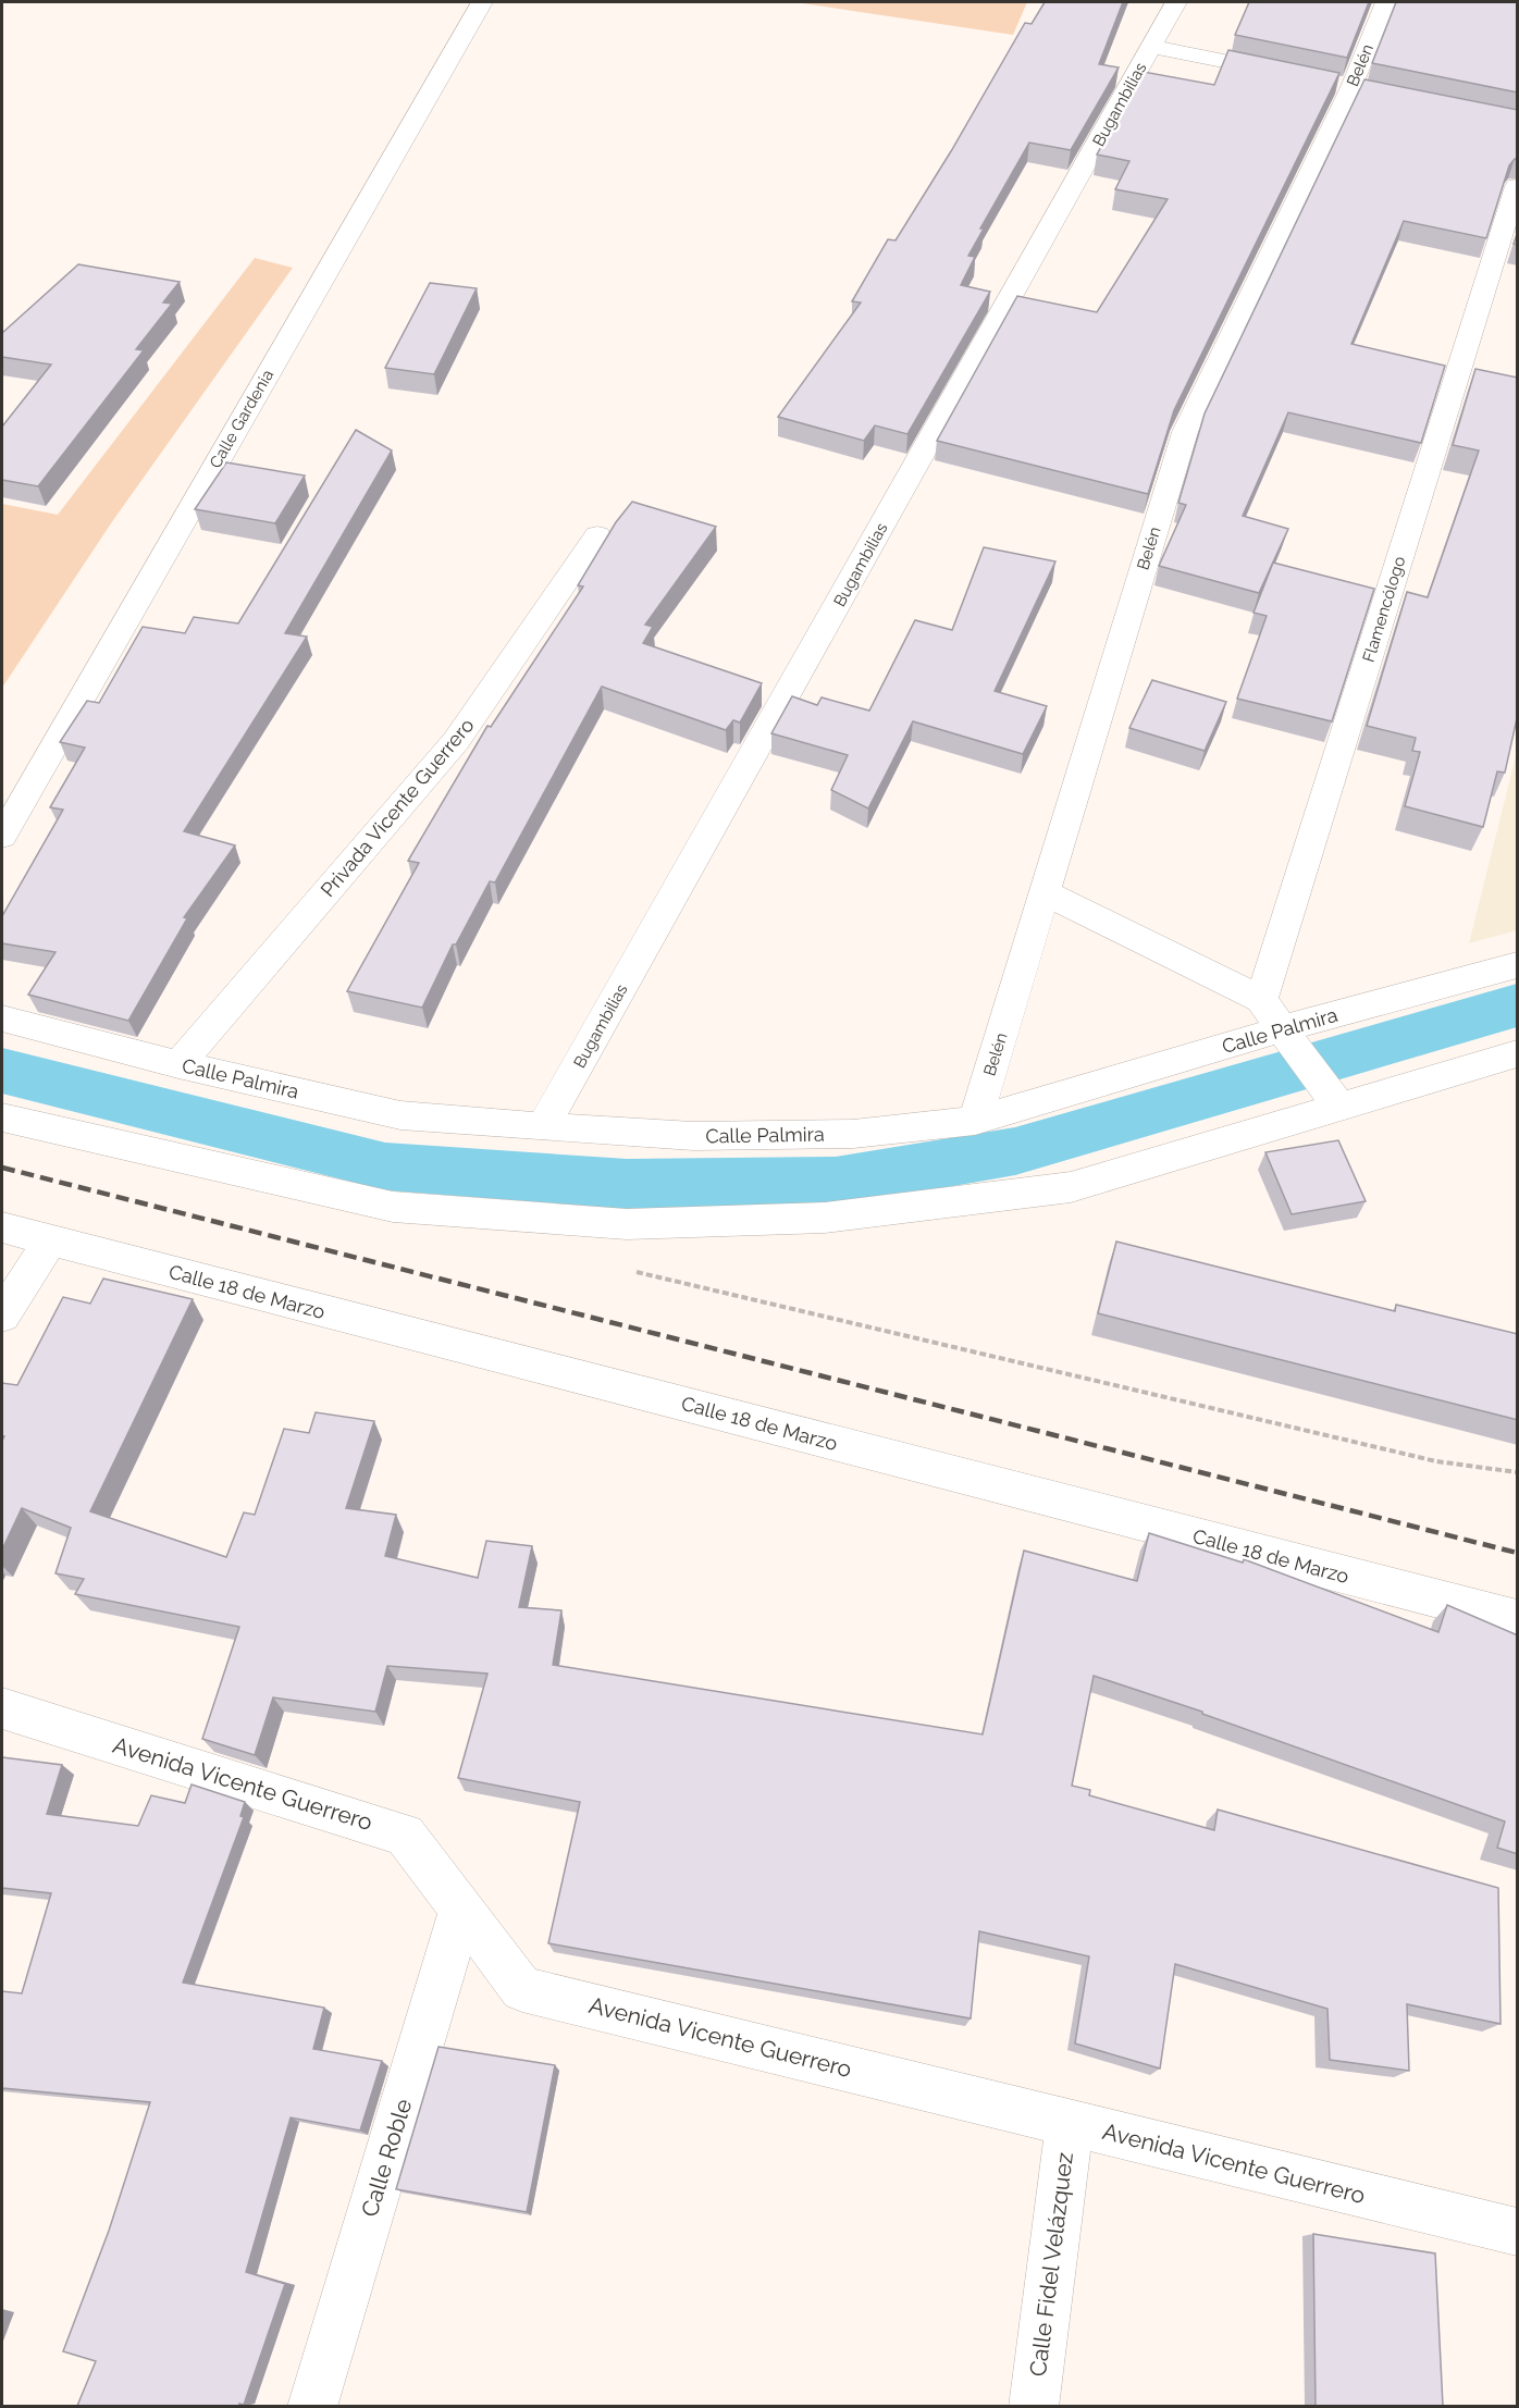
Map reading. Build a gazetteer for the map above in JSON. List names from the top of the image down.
{
  "streets": {
    "street": [
      "Belén",
      "Bugambilias",
      "Calle Gardenia",
      "Flamencólogo",
      "Privada Vicente Guerrero",
      "Calle Palmira",
      "Calle 18 de Marzo",
      "Avenida Vicente Guerrero",
      "Calle Roble",
      "Calle Fidel Velázquez"
    ]
  },
  "crossings": [
    ["Belén", "Calle Palmira"],
    ["Bugambilias", "Calle Palmira"],
    ["Privada Vicente Guerrero", "Calle Palmira"],
    ["Avenida Vicente Guerrero", "Calle Roble"],
    ["Avenida Vicente Guerrero", "Calle Fidel Velázquez"]
  ]
}
